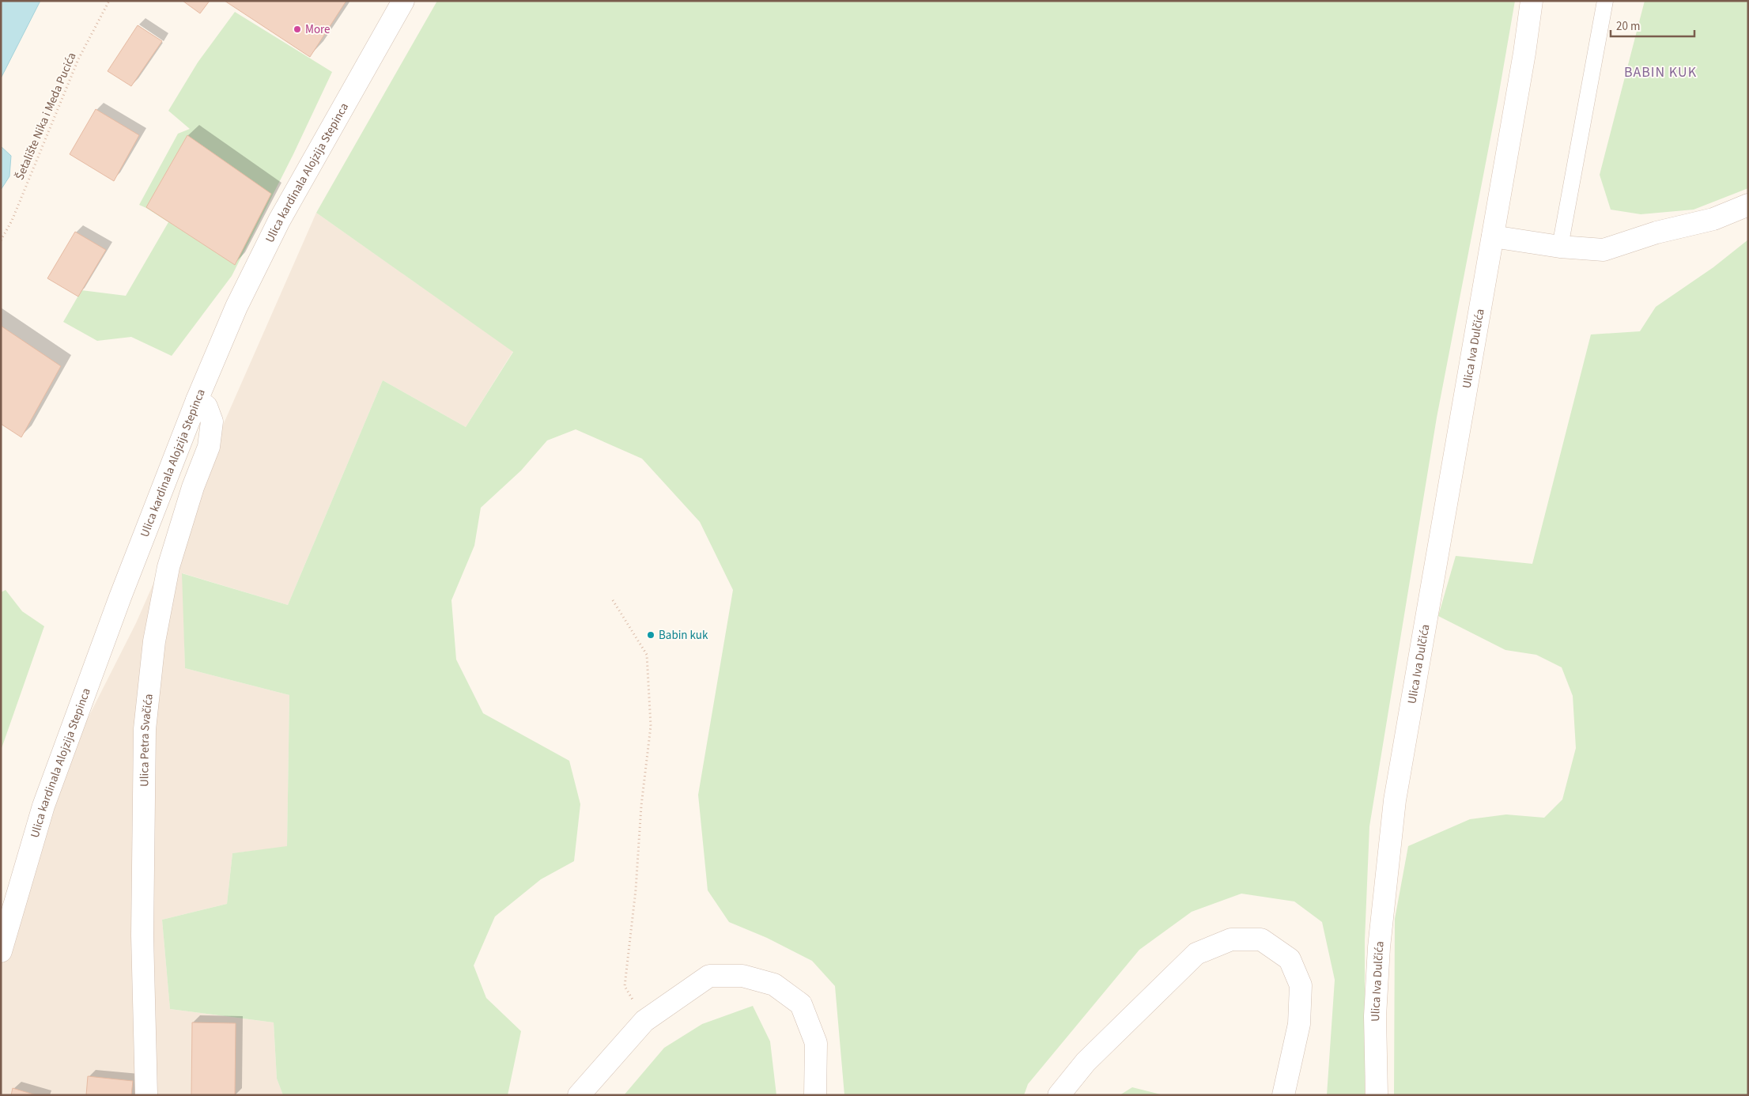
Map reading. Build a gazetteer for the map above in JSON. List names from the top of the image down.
{
  "streets": {
    "street": ["Ulica kardinala Alojzija Stepinca", "Ulica Iva Dulčića", "Ulica Petra Svačića"],
    "path": ["Šetalište Nika i Meda Pucića"]
  },
  "crossings": [
    ["Ulica kardinala Alojzija Stepinca", "Ulica Petra Svačića"]
  ],
  "districts": ["BABIN KUK"],
  "places": ["More", "Babin kuk"],
  "scale_bar": "20 m"
}
